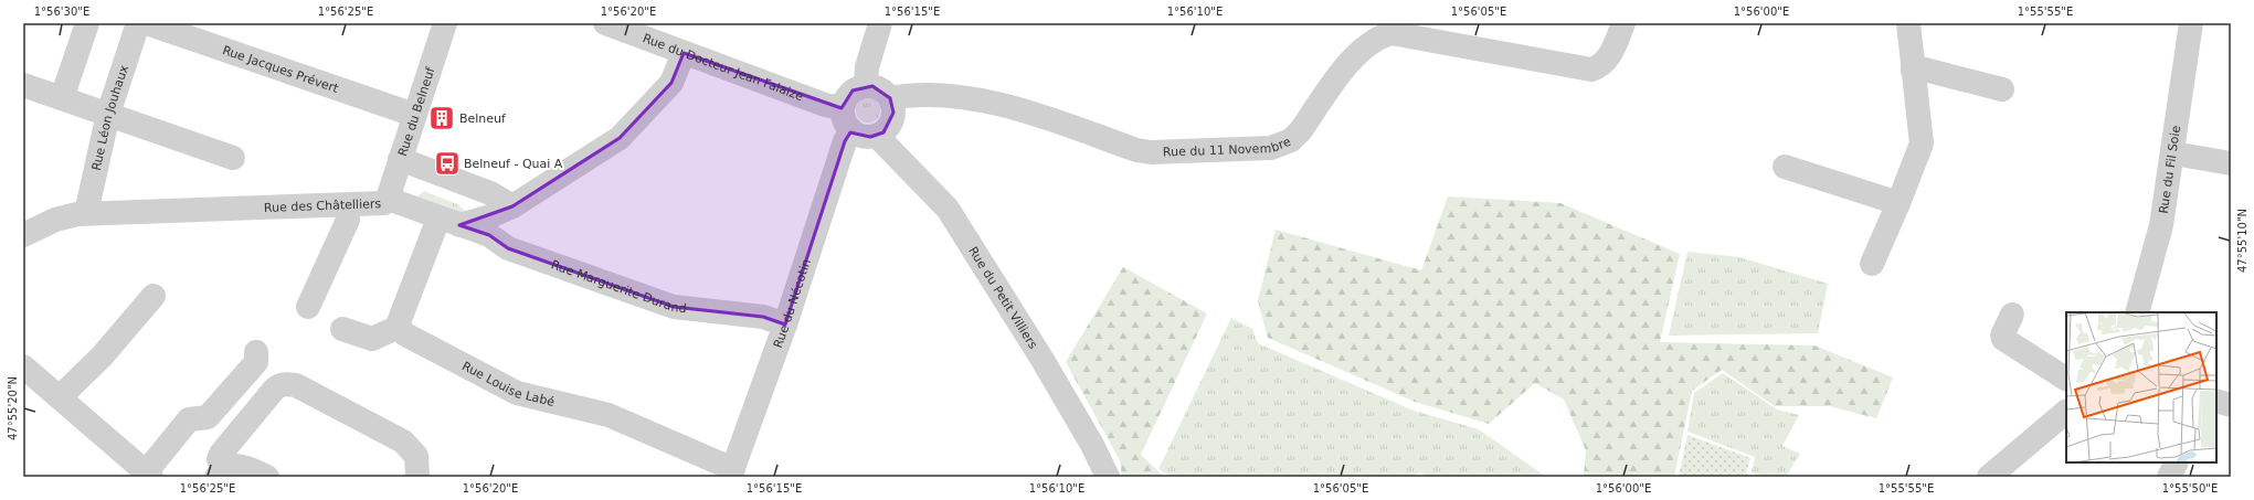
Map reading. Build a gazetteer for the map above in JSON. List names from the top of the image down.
{
  "streets": {
    "street": [
      "Rue du Docteur Jean Falaize",
      "Rue Jacques Prévert",
      "Rue du Belneuf",
      "Rue Léon Jouhaux",
      "Rue du 11 Novembre",
      "Rue du Fil Soie",
      "Rue des Châtelliers",
      "Rue Marguerite Durand",
      "Rue du Petit Villiers",
      "Rue du Nécotin",
      "Rue Louise Labé"
    ]
  },
  "crossings": [
    ["Rue du Docteur Jean Falaize", "Rue du 11 Novembre"],
    ["Rue du Docteur Jean Falaize", "Rue du Petit Villiers"],
    ["Rue du Docteur Jean Falaize", "Rue du Nécotin"],
    ["Rue Jacques Prévert", "Rue du Belneuf"],
    ["Rue du Belneuf", "Rue des Châtelliers"],
    ["Rue Léon Jouhaux", "Rue des Châtelliers"],
    ["Rue du 11 Novembre", "Rue du Petit Villiers"],
    ["Rue du 11 Novembre", "Rue du Nécotin"],
    ["Rue des Châtelliers", "Rue Marguerite Durand"],
    ["Rue Marguerite Durand", "Rue du Nécotin"],
    ["Rue du Petit Villiers", "Rue du Nécotin"],
    ["Rue du Nécotin", "Rue Louise Labé"]
  ],
  "places": {
    "building": ["Belneuf"],
    "bus stop": ["Belneuf - Quai A"]
  },
  "coordinates": [
    "1°56'30\"E",
    "1°56'25\"E",
    "1°56'20\"E",
    "1°56'15\"E",
    "1°56'10\"E",
    "1°56'05\"E",
    "1°56'00\"E",
    "1°55'55\"E",
    "47°55'10\"N",
    "47°55'20\"N",
    "1°55'50\"E"
  ]
}
